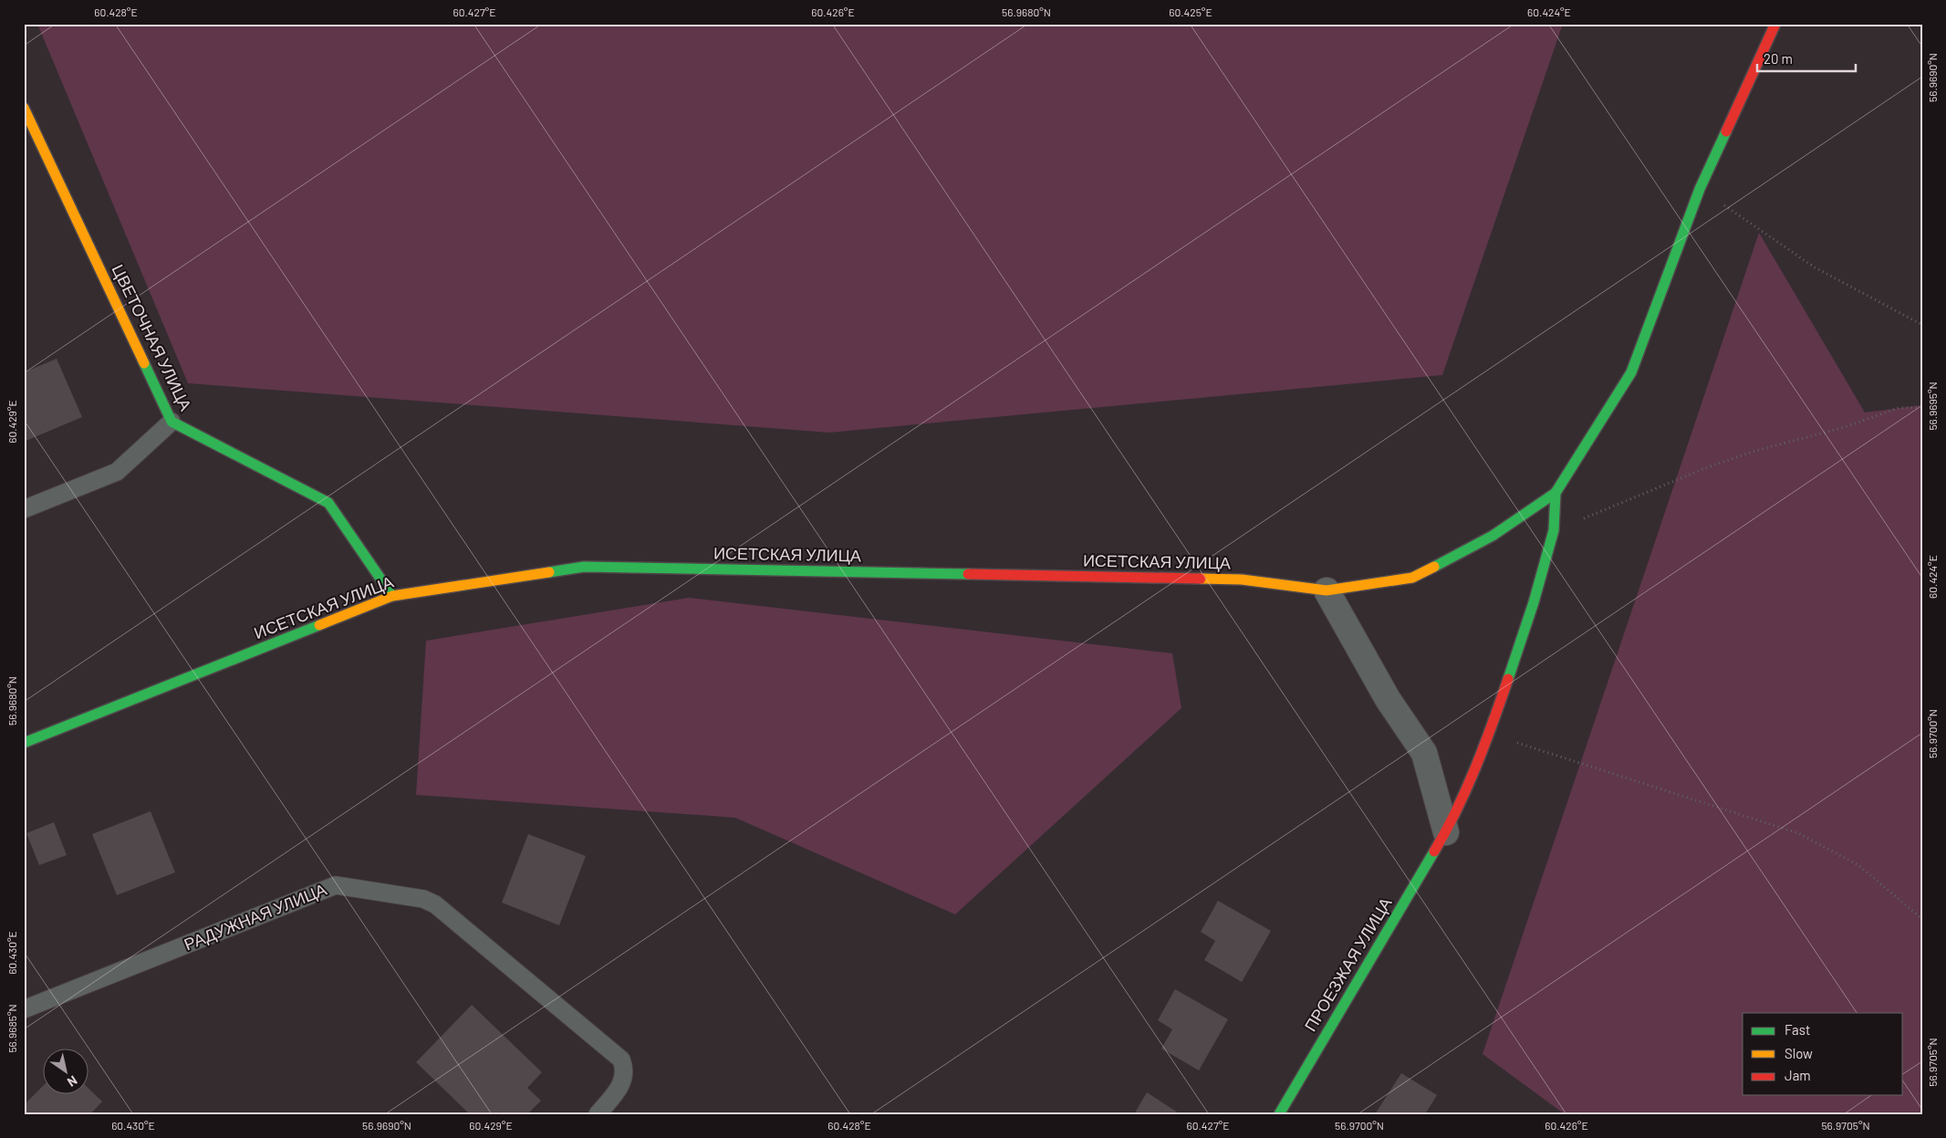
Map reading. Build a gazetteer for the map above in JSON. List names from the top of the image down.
{
  "streets": {
    "main road": ["ЦВЕТОЧНАЯ УЛИЦА", "ИСЕТСКАЯ УЛИЦА", "ПРОЕЗЖАЯ УЛИЦА"],
    "lane": ["РАДУЖНАЯ УЛИЦА"]
  },
  "crossings": [
    ["ЦВЕТОЧНАЯ УЛИЦА", "ИСЕТСКАЯ УЛИЦА"],
    ["ИСЕТСКАЯ УЛИЦА", "ПРОЕЗЖАЯ УЛИЦА"]
  ],
  "legend": ["Fast", "Slow", "Jam"],
  "scale_bar": "20 m",
  "north": "bottom right",
  "coordinates": [
    "60.428°E",
    "60.427°E",
    "60.426°E",
    "56.9680°N",
    "60.425°E",
    "60.424°E",
    "56.9690°N",
    "56.9695°N",
    "60.429°E",
    "56.9700°N",
    "60.430°E",
    "56.9685°N",
    "56.9705°N"
  ]
}
